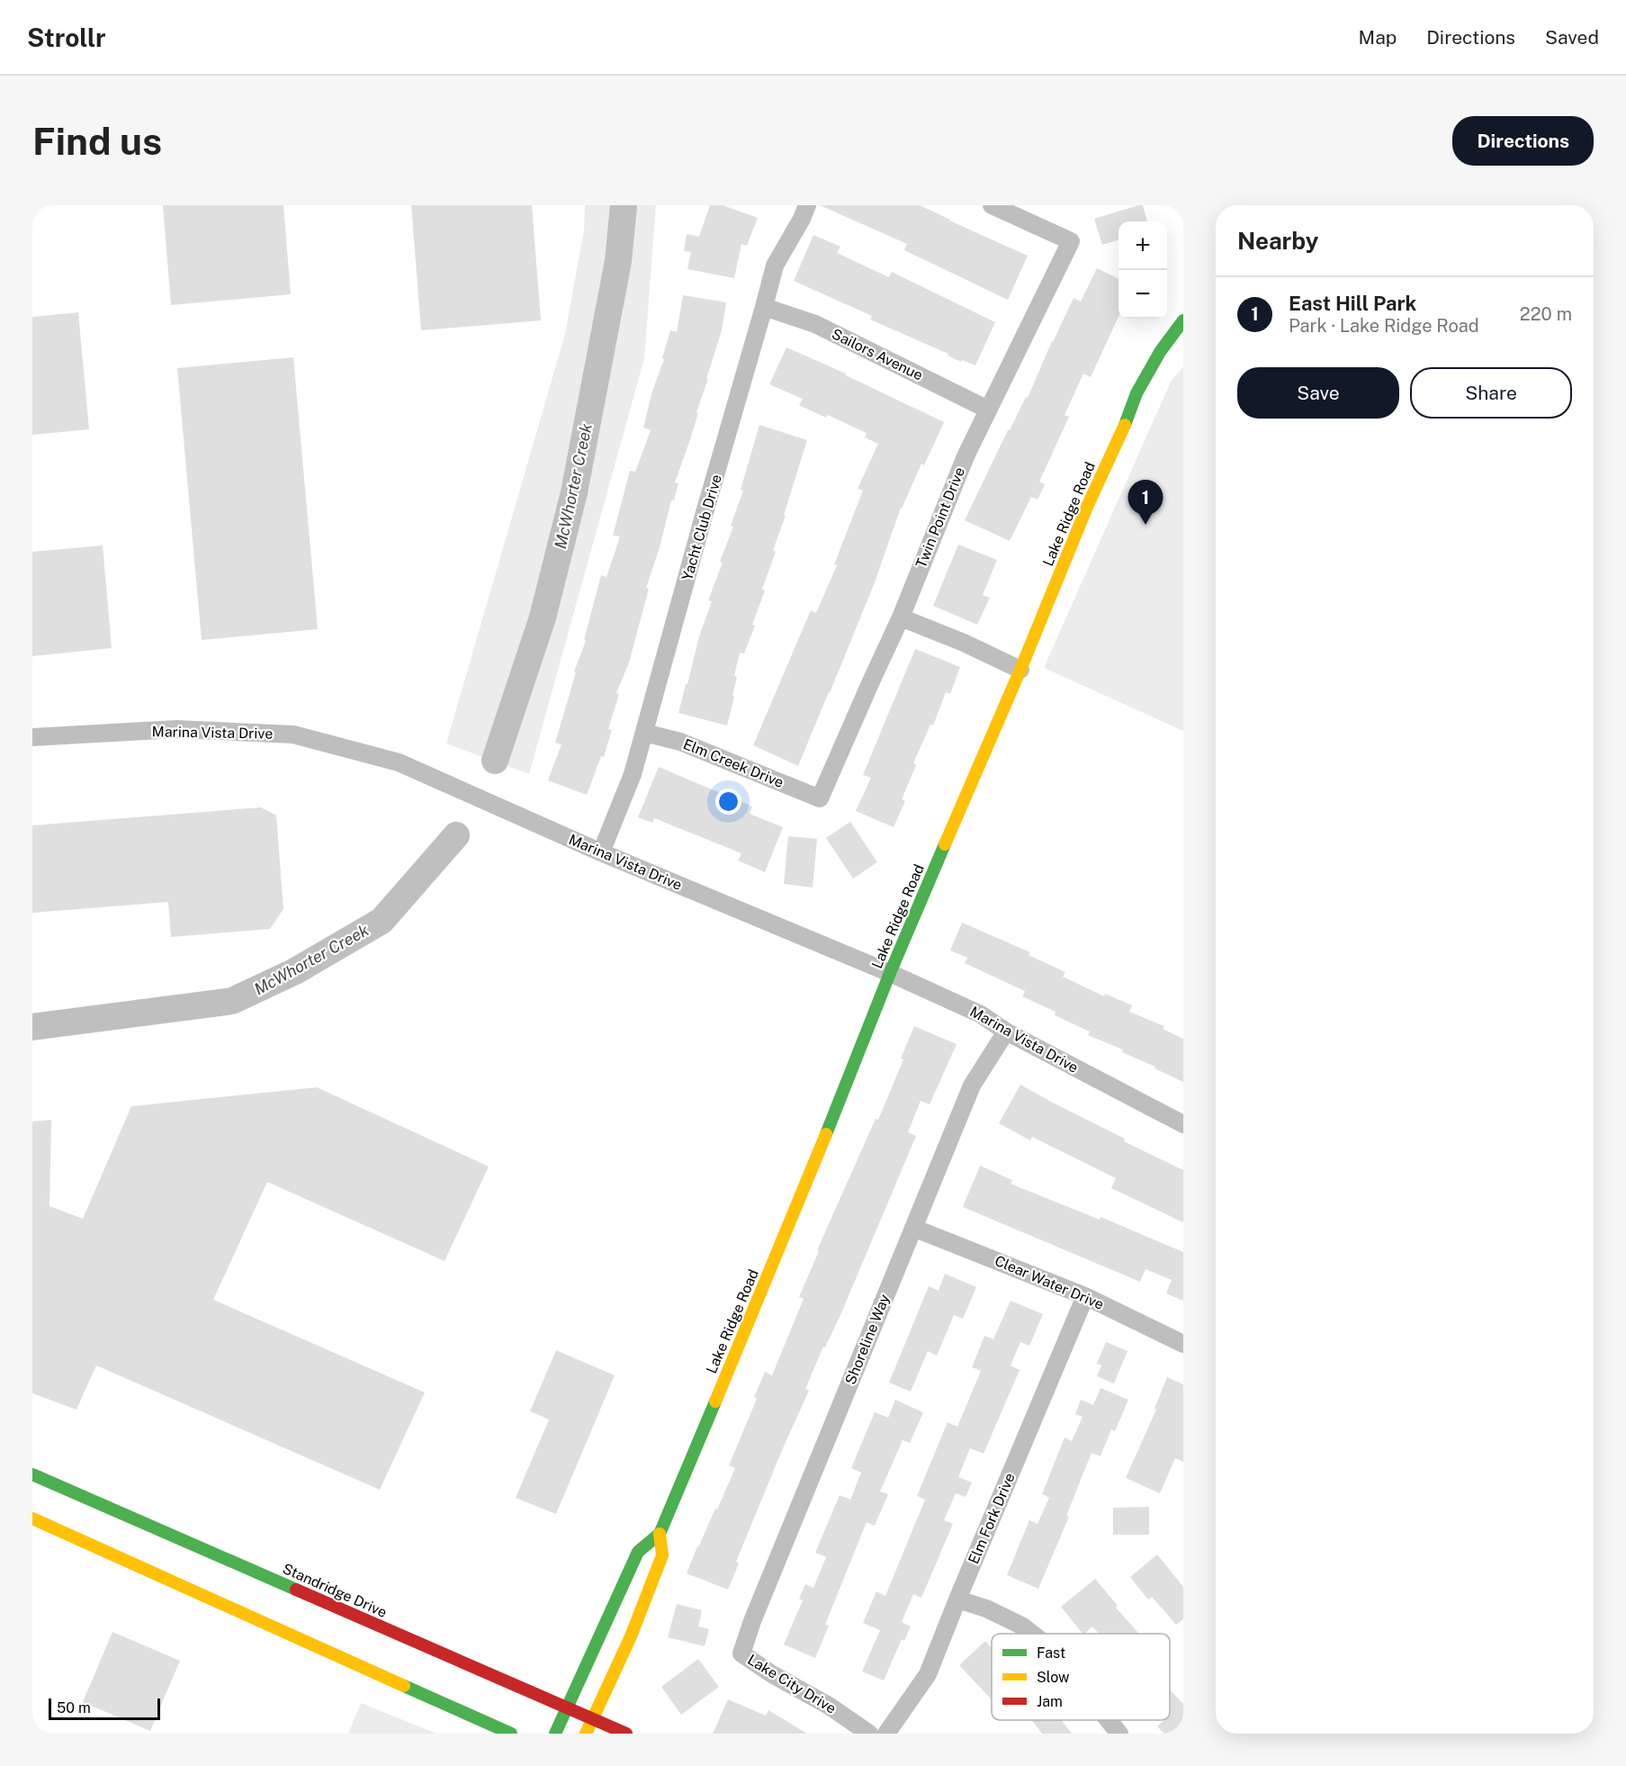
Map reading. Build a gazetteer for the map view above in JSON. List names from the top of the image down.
{
  "streets": {
    "street": [
      "Sailors Avenue",
      "Lake Ridge Road",
      "Twin Point Drive",
      "Yacht Club Drive",
      "Marina Vista Drive",
      "Elm Creek Drive",
      "Clear Water Drive",
      "Shoreline Way",
      "Elm Fork Drive",
      "Standridge Drive",
      "Lake City Drive"
    ]
  },
  "crossings": [
    ["Sailors Avenue", "Twin Point Drive"],
    ["Sailors Avenue", "Yacht Club Drive"],
    ["Lake Ridge Road", "Marina Vista Drive"],
    ["Lake Ridge Road", "Standridge Drive"],
    ["Twin Point Drive", "Elm Creek Drive"],
    ["Yacht Club Drive", "Marina Vista Drive"],
    ["Yacht Club Drive", "Elm Creek Drive"],
    ["Marina Vista Drive", "Shoreline Way"],
    ["Clear Water Drive", "Shoreline Way"],
    ["Clear Water Drive", "Elm Fork Drive"],
    ["Shoreline Way", "Lake City Drive"]
  ],
  "water": ["McWhorter Creek"],
  "legend": ["Fast", "Slow", "Jam"],
  "scale_bar": "50 m",
  "page": {
    "header": "Strollr",
    "nav": ["Map", "Directions", "Saved"],
    "buttons": [
      "Directions",
      ["Save", "Share"]
    ],
    "title": "Find us",
    "heading": "Nearby",
    "map_buttons": ["+", "−"],
    "list": [
      {
        "mark": "1",
        "name": "East Hill Park",
        "note": "Park · Lake Ridge Road",
        "value": "220 m"
      }
    ],
    "pins": "1",
    "scale": "50 m"
  }
}
